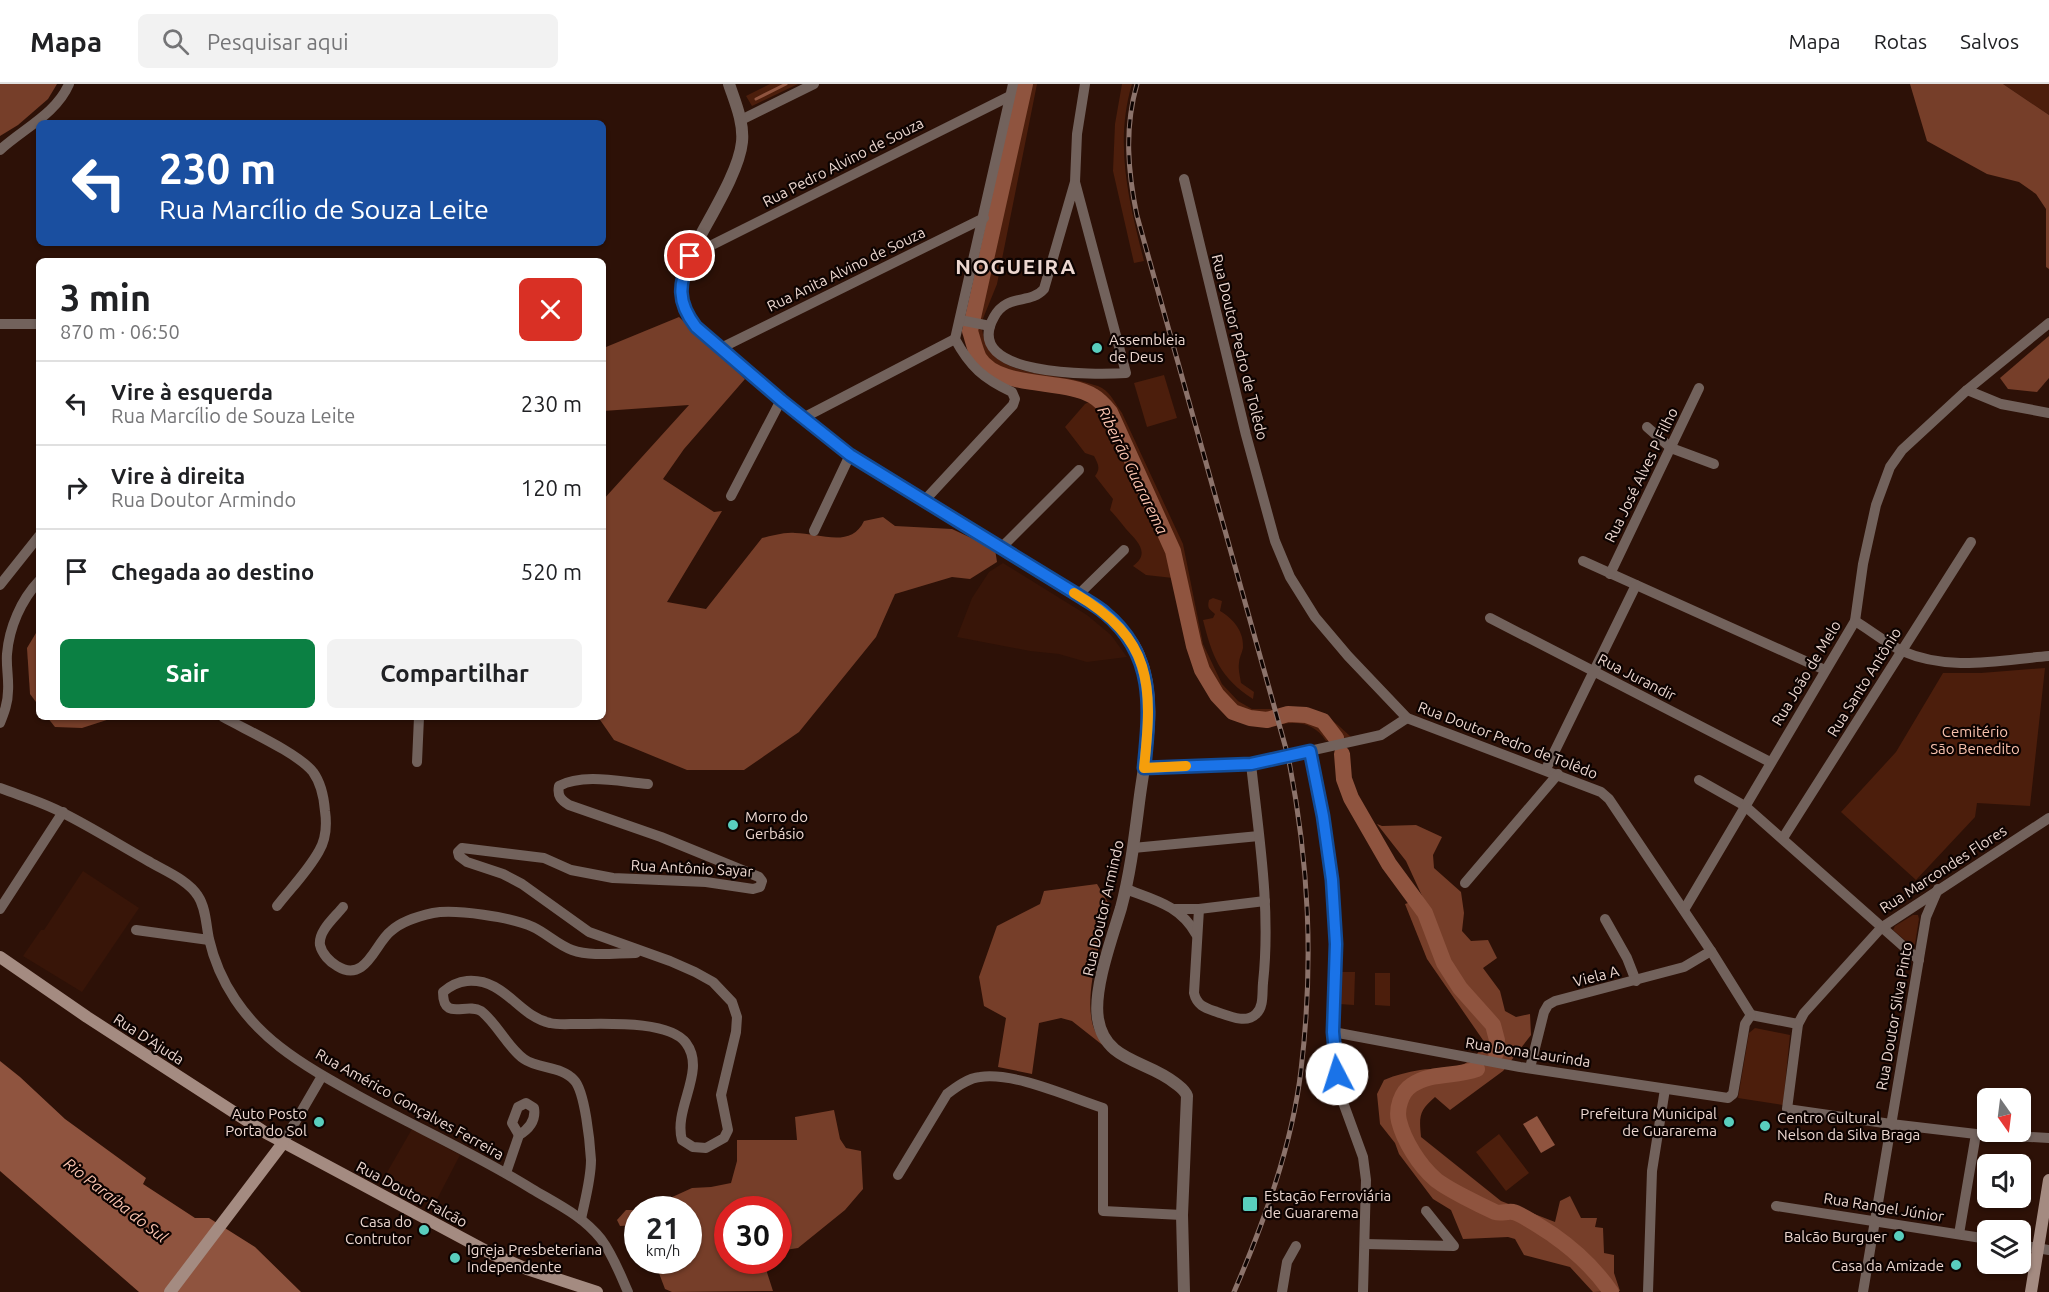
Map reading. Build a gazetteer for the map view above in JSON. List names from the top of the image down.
{
  "streets": {
    "main road": ["Rua D'Ajuda", "Rua Doutor Falcão"],
    "street": [
      "Rua Pedro Alvino de Souza",
      "Rua Anita Alvino de Souza",
      "Rua Doutor Pedro de Tolêdo",
      "Rua José Alves P Filho",
      "Rua João de Melo",
      "Rua Jurandir",
      "Rua Santo Antônio",
      "Rua Antônio Sayar",
      "Rua Marcondes Flores",
      "Rua Doutor Armindo",
      "Viela A",
      "Rua Doutor Silva Pinto",
      "Rua Dona Laurinda",
      "Rua Américo Gonçalves Ferreira",
      "Rua Rangel Júnior"
    ]
  },
  "crossings": [
    ["Rua Pedro Alvino de Souza", "Rua Doutor Armindo"],
    ["Rua Anita Alvino de Souza", "Rua Doutor Armindo"],
    ["Rua Doutor Pedro de Tolêdo", "Rua João de Melo"],
    ["Rua Doutor Pedro de Tolêdo", "Viela A"],
    ["Rua Doutor Pedro de Tolêdo", "Rua Dona Laurinda"],
    ["Rua João de Melo", "Rua Jurandir"],
    ["Rua Marcondes Flores", "Rua Doutor Silva Pinto"],
    ["Viela A", "Rua Dona Laurinda"],
    ["Rua Doutor Silva Pinto", "Rua Rangel Júnior"],
    ["Rua D'Ajuda", "Rua Doutor Falcão"]
  ],
  "districts": ["NOGUEIRA"],
  "water": ["Ribeirão Guararema", "Rio Paraíba do Sul"],
  "parks": ["Cemitério São Benedito"],
  "places": {
    "other": [
      "Assembleia de Deus",
      "Morro do Gerbásio",
      "Auto Posto Porta do Sol",
      "Prefeitura Municipal de Guararema",
      "Centro Cultural Nelson da Silva Braga",
      "Casa do Contrutor",
      "Balcão Burguer",
      "Igreja Presbeteriana Independente",
      "Casa da Amizade"
    ],
    "transit": ["Estação Ferroviária de Guararema"]
  },
  "north": "bottom",
  "page": {
    "header": "Mapa",
    "search": "Pesquisar aqui",
    "nav": ["Mapa", "Rotas", "Salvos"],
    "turn": ["230 m", "Rua Marcílio de Souza Leite"],
    "heading": ["3 min", "870 m · 06:50"],
    "list": [
      {
        "name": "Vire à esquerda",
        "note": "Rua Marcílio de Souza Leite",
        "value": "230 m"
      },
      {
        "name": "Vire à direita",
        "note": "Rua Doutor Armindo",
        "value": "120 m"
      },
      {
        "name": "Chegada ao destino",
        "value": "520 m"
      }
    ],
    "buttons": ["Sair", "Compartilhar"],
    "speed": "21 km/h",
    "limit": "30"
  }
}
